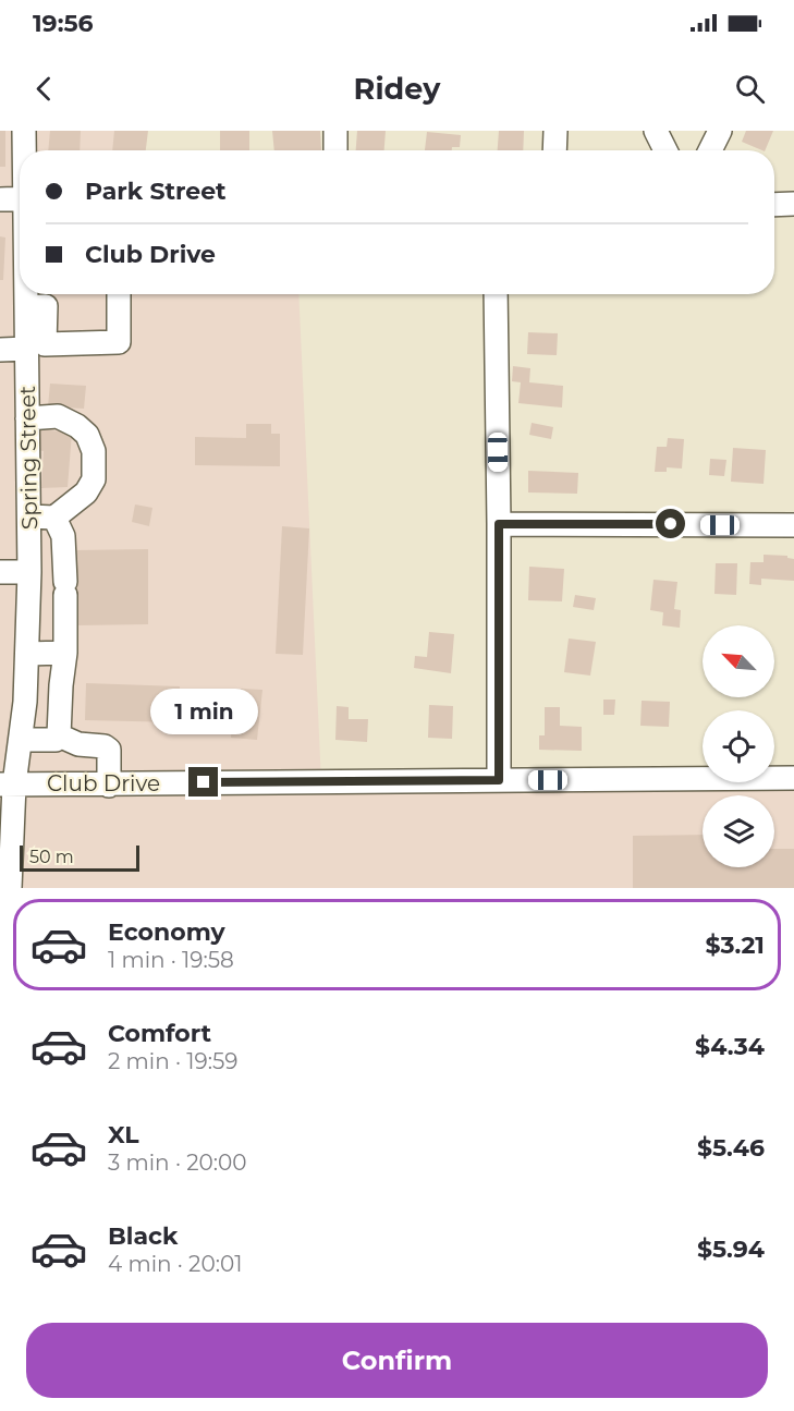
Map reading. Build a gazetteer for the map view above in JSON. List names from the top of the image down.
{
  "streets": {
    "street": ["Spring Street", "Club Drive"]
  },
  "crossings": [
    ["Spring Street", "Club Drive"]
  ],
  "scale_bar": "50 m",
  "north": "top left",
  "page": {
    "status": "19:56",
    "header": "Ridey",
    "banner": ["Park Street", "Club Drive"],
    "bubble": "1 min",
    "scale": "50 m",
    "list": [
      {
        "name": "Economy",
        "note": "1 min · 19:58",
        "value": "$3.21"
      },
      {
        "name": "Comfort",
        "note": "2 min · 19:59",
        "value": "$4.34"
      },
      {
        "name": "XL",
        "note": "3 min · 20:00",
        "value": "$5.46"
      },
      {
        "name": "Black",
        "note": "4 min · 20:01",
        "value": "$5.94"
      }
    ],
    "buttons": "Confirm"
  }
}
